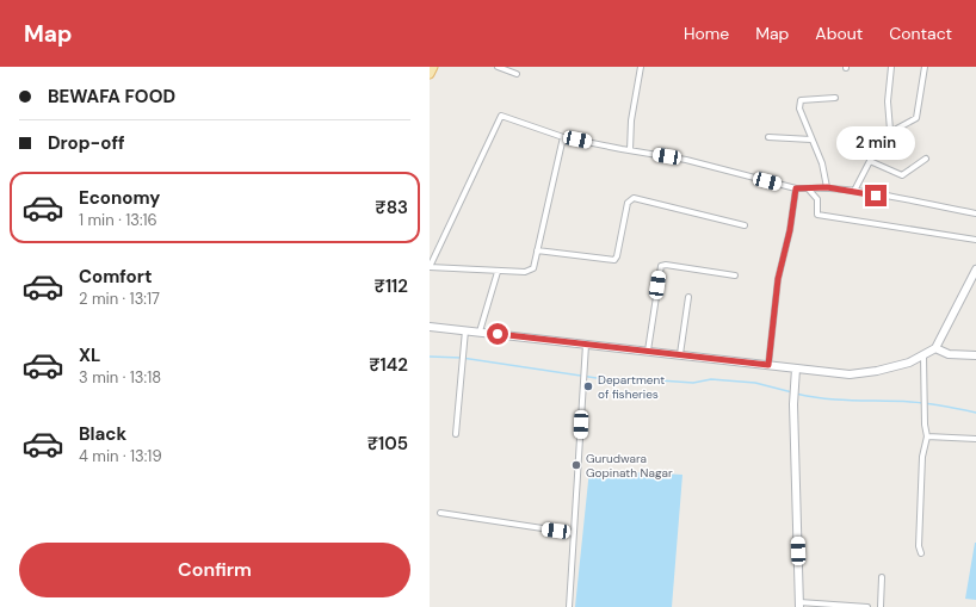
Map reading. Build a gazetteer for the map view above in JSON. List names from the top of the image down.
{
  "places": ["Department of fisheries", "Gurudwara Gopinath Nagar"],
  "page": {
    "header": "Map",
    "nav": [
      "Home",
      "Map",
      "About",
      "Contact"
    ],
    "banner": ["BEWAFA FOOD", "Drop-off"],
    "bubble": "2 min",
    "list": [
      {
        "name": "Economy",
        "note": "1 min · 13:16",
        "value": "₹83"
      },
      {
        "name": "Comfort",
        "note": "2 min · 13:17",
        "value": "₹112"
      },
      {
        "name": "XL",
        "note": "3 min · 13:18",
        "value": "₹142"
      },
      {
        "name": "Black",
        "note": "4 min · 13:19",
        "value": "₹105"
      }
    ],
    "buttons": "Confirm"
  }
}
